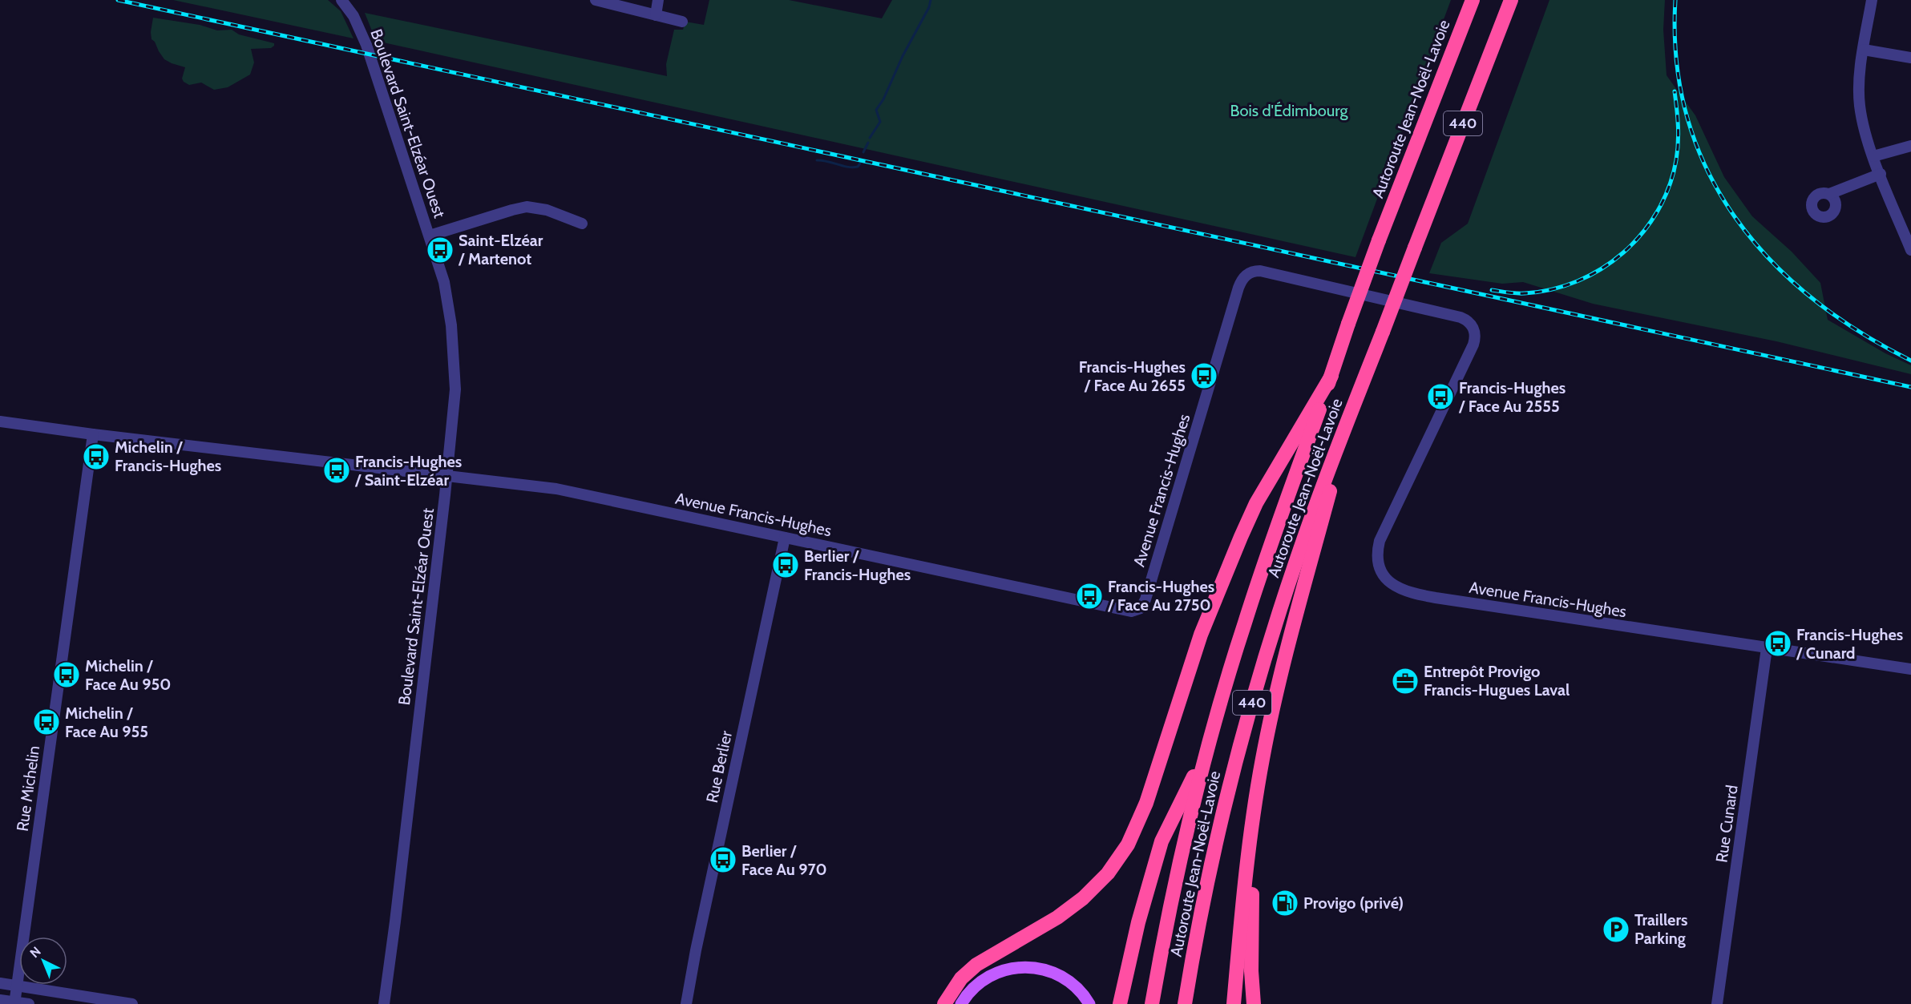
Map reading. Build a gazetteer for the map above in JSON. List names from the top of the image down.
{
  "streets": {
    "highway": ["Autoroute Jean-Noël-Lavoie", "440"],
    "street": [
      "Boulevard Saint-Elzéar Ouest",
      "Avenue Francis-Hughes",
      "Rue Berlier",
      "Rue Michelin",
      "Rue Cunard"
    ]
  },
  "crossings": [
    ["Boulevard Saint-Elzéar Ouest", "Avenue Francis-Hughes"],
    ["Avenue Francis-Hughes", "Rue Berlier"],
    ["Avenue Francis-Hughes", "Rue Michelin"],
    ["Avenue Francis-Hughes", "Rue Cunard"]
  ],
  "parks": ["Bois d'Édimbourg"],
  "places": {
    "bus stop": [
      "Saint-Elzéar / Martenot",
      "Francis-Hughes / Face Au 2655",
      "Francis-Hughes / Face Au 2555",
      "Michelin / Francis-Hughes",
      "Francis-Hughes / Saint-Elzéar",
      "Berlier / Francis-Hughes",
      "Francis-Hughes / Face Au 2750",
      "Francis-Hughes / Cunard",
      "Michelin / Face Au 950",
      "Michelin / Face Au 955",
      "Berlier / Face Au 970"
    ],
    "office": ["Entrepôt Provigo Francis-Hugues Laval"],
    "fuel station": ["Provigo (privé)"],
    "parking": ["Traillers Parking"]
  },
  "north": "top left"
}
